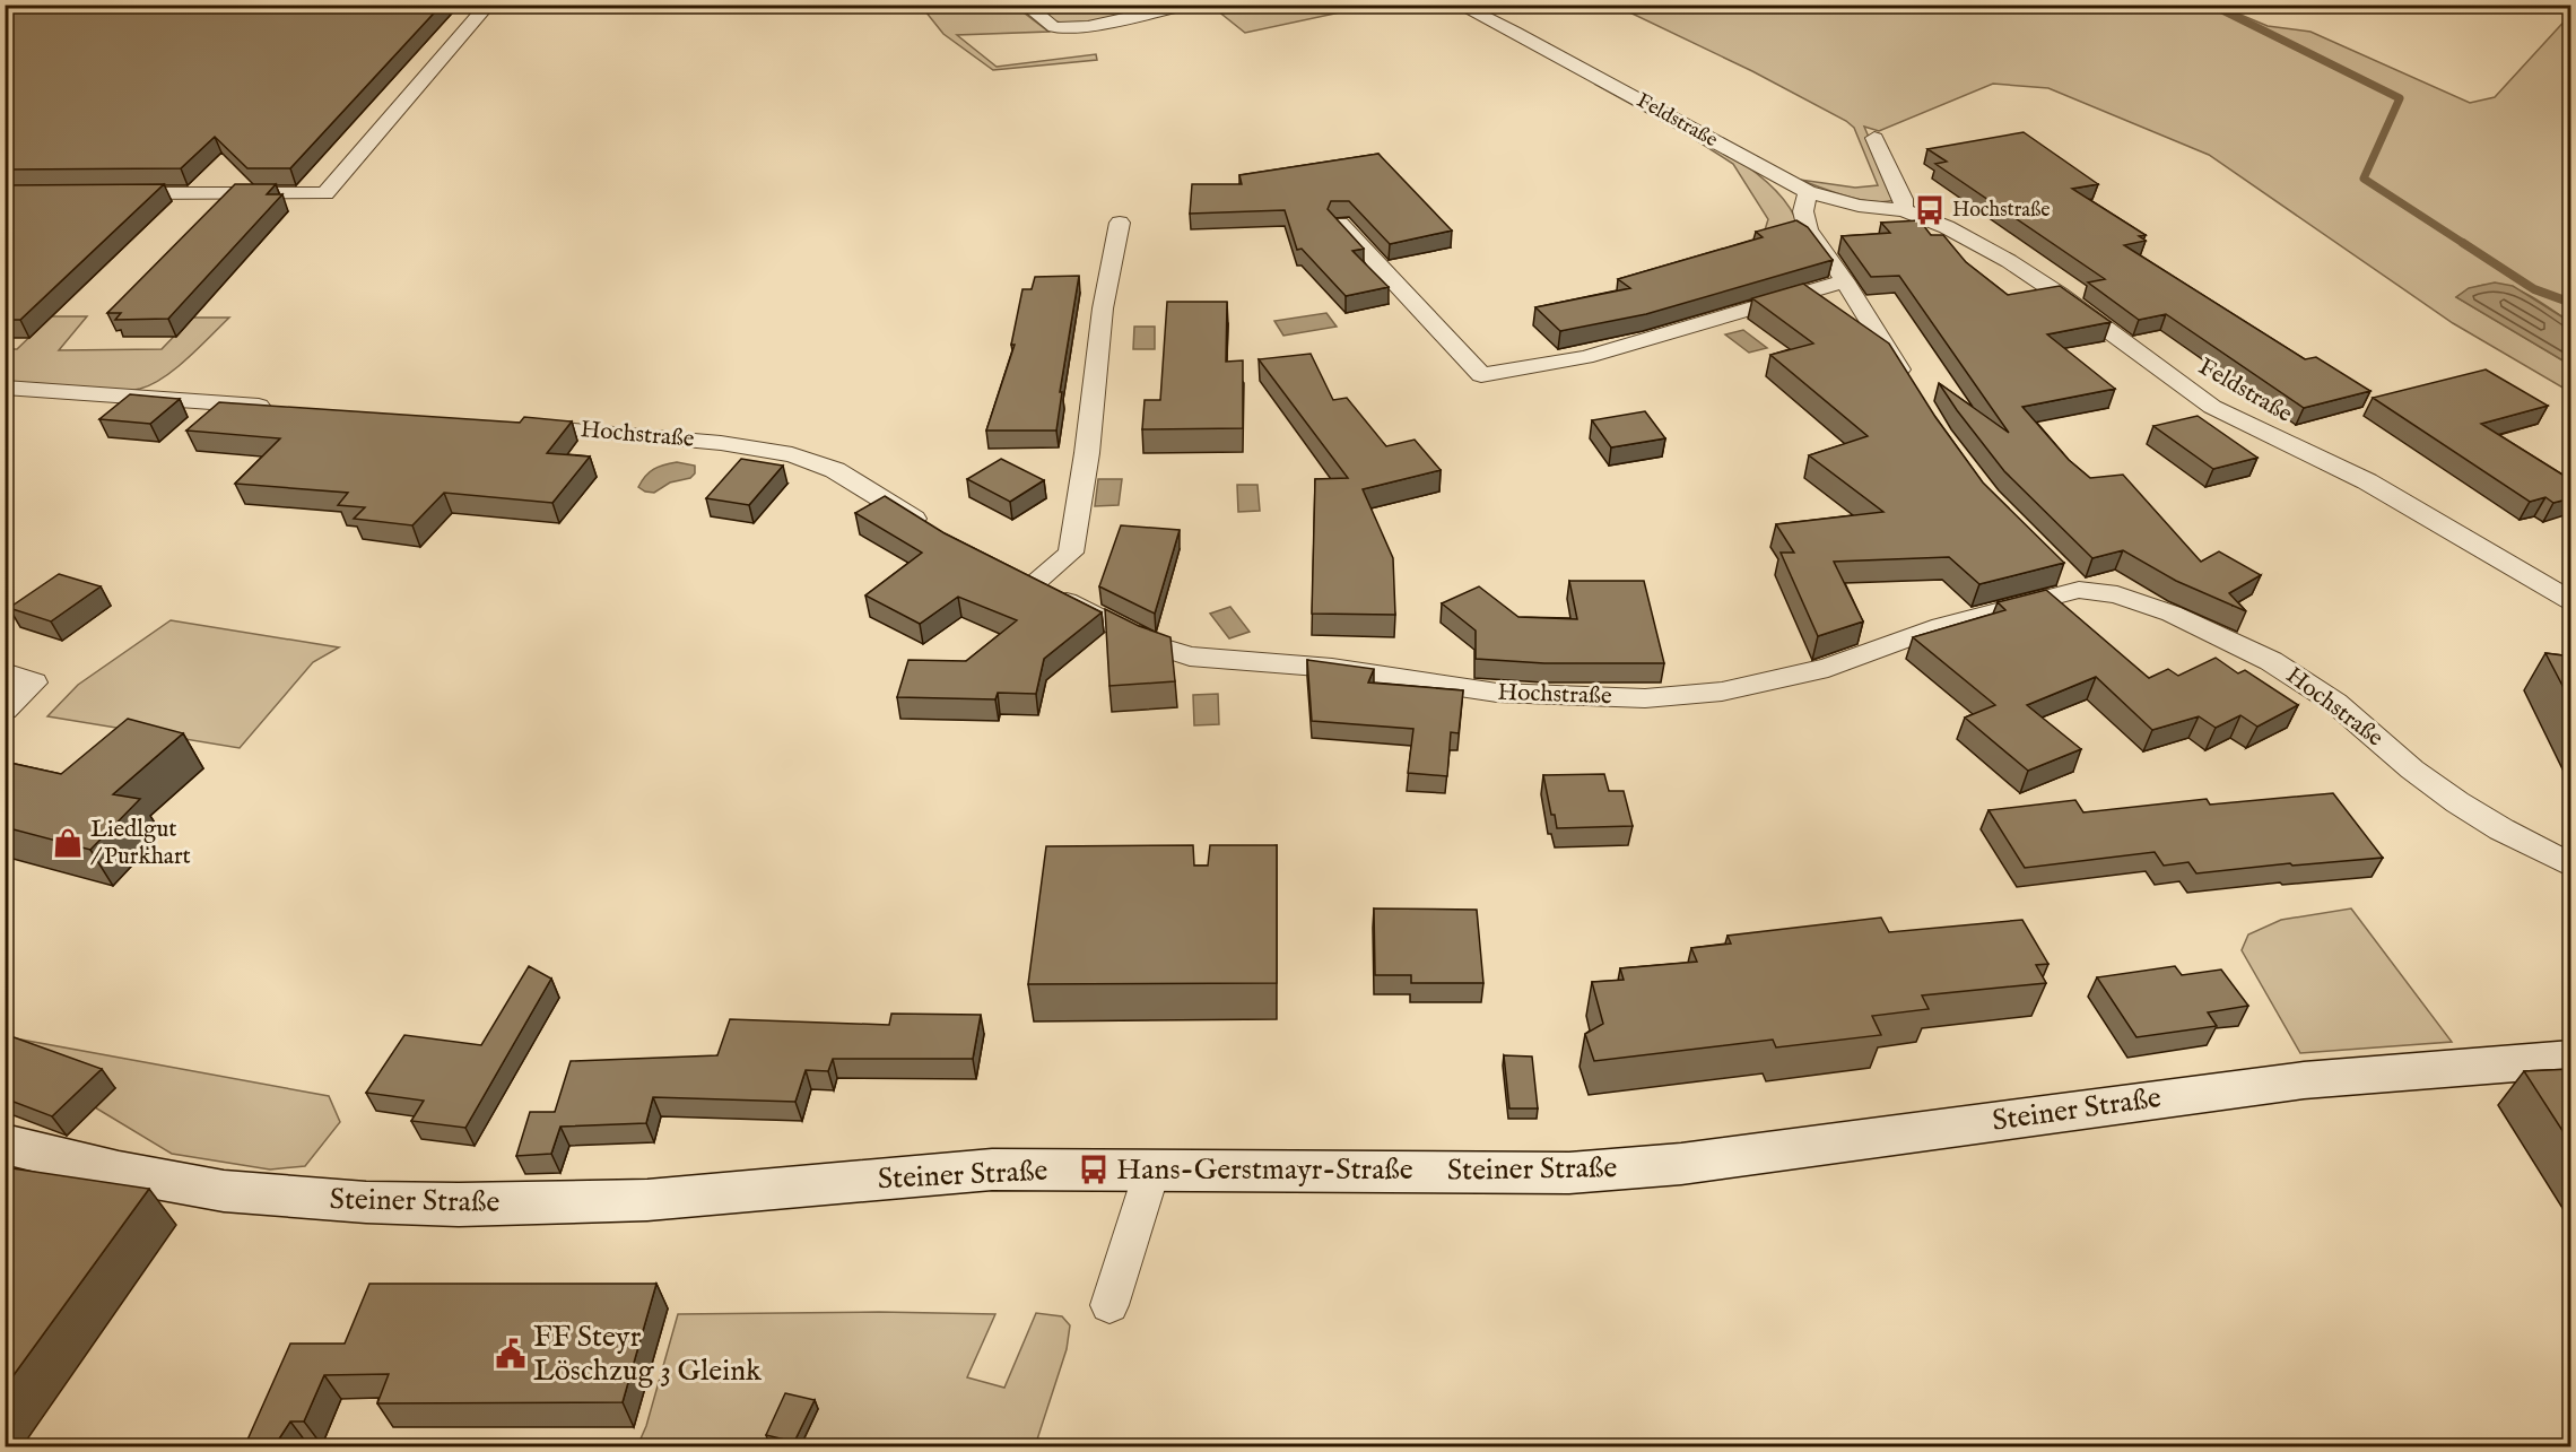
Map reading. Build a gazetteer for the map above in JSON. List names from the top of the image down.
{
  "streets": {
    "street": ["Feldstraße", "Hochstraße", "Steiner Straße"]
  },
  "places": {
    "bus stop": ["Hochstraße", "Hans-Gerstmayr-Straße"],
    "shop": ["Liedlgut / Purkhart"],
    "public building": ["FF Steyr Löschzug 3 Gleink"]
  }
}
